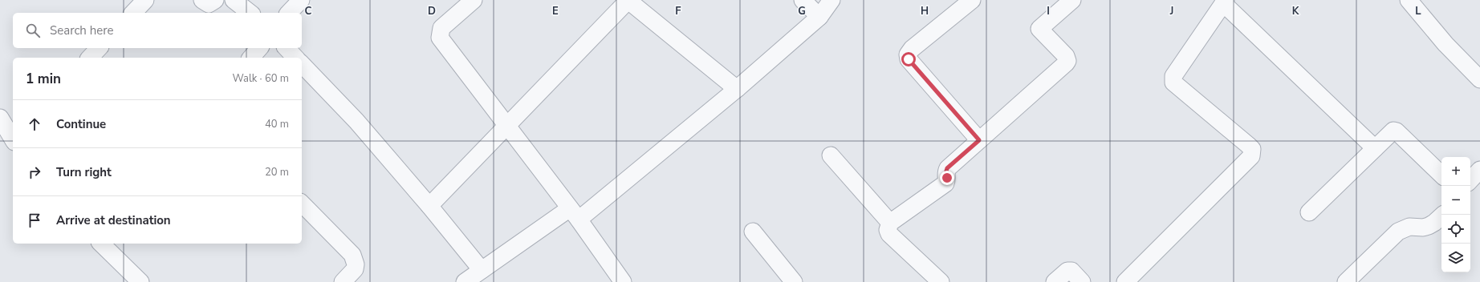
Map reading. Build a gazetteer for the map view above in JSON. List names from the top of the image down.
{
  "page": {
    "search": "Search here",
    "heading": ["1 min", "Walk · 60 m"],
    "list": [
      ["Continue", "40 m"],
      ["Turn right", "20 m"],
      "Arrive at destination"
    ],
    "map_buttons": ["+", "−"]
  },
  "grid": {
    "columns": [
      "C",
      "D",
      "E",
      "F",
      "G",
      "H",
      "I",
      "J",
      "K",
      "L"
    ]
  }
}
